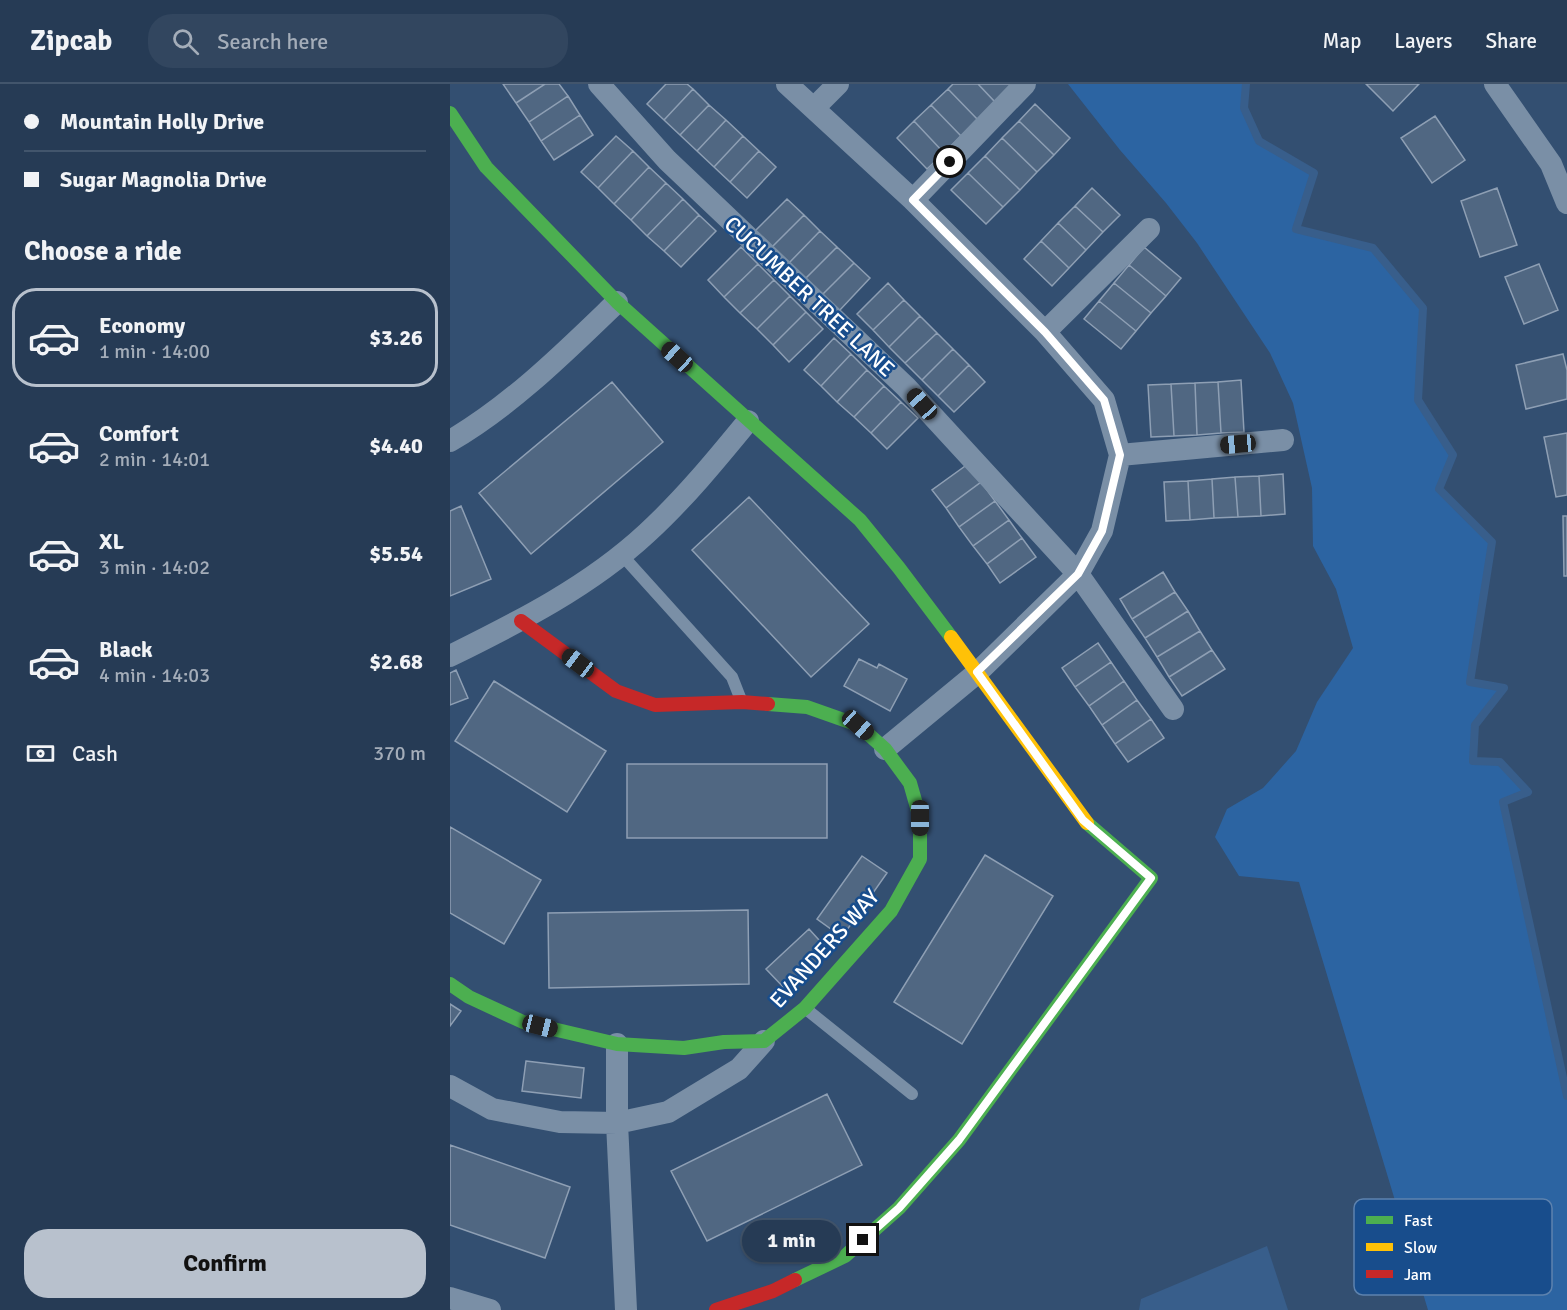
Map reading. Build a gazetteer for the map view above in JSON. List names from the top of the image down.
{
  "streets": {
    "street": ["CUCUMBER TREE LANE", "EVANDERS WAY"]
  },
  "legend": ["Fast", "Slow", "Jam"],
  "page": {
    "header": "Zipcab",
    "search": "Search here",
    "nav": ["Map", "Layers", "Share"],
    "banner": ["Mountain Holly Drive", "Sugar Magnolia Drive"],
    "heading": "Choose a ride",
    "list": [
      {
        "name": "Economy",
        "note": "1 min · 14:00",
        "value": "$3.26"
      },
      {
        "name": "Comfort",
        "note": "2 min · 14:01",
        "value": "$4.40"
      },
      {
        "name": "XL",
        "note": "3 min · 14:02",
        "value": "$5.54"
      },
      {
        "name": "Black",
        "note": "4 min · 14:03",
        "value": "$2.68"
      }
    ],
    "pay": ["Cash", "370 m"],
    "buttons": "Confirm",
    "bubble": "1 min"
  }
}
